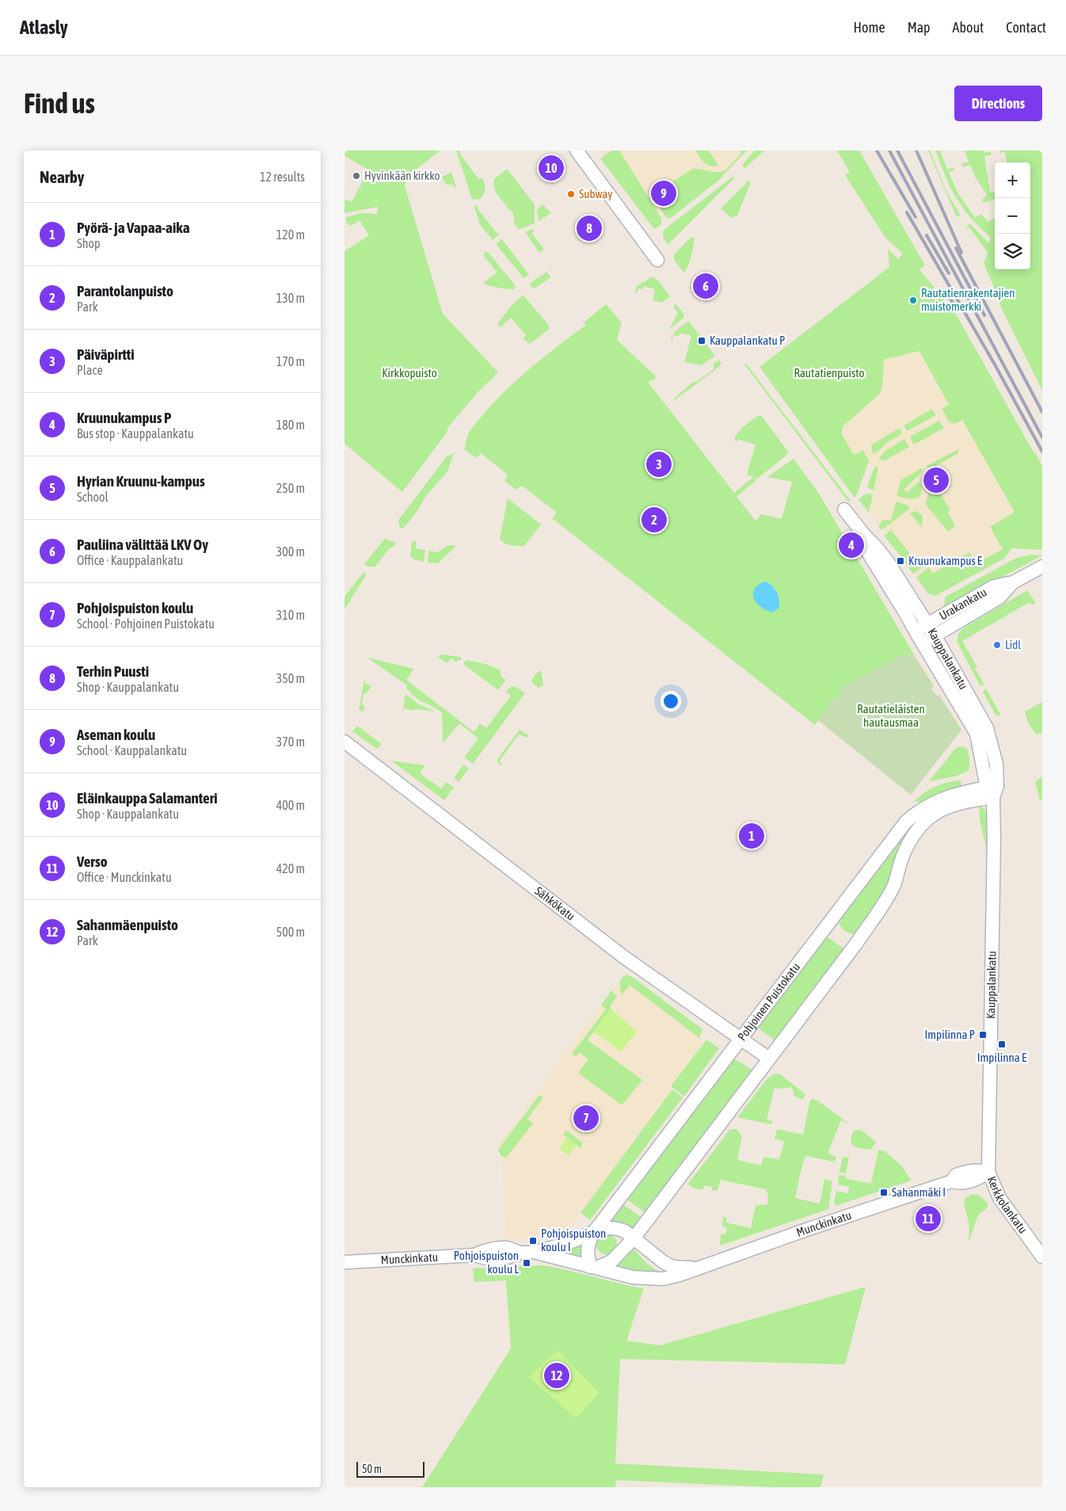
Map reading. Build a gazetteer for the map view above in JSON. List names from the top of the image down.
{
  "streets": {
    "main road": [
      "Urakankatu",
      "Kauppalankatu",
      "Sähkökatu",
      "Pohjoinen Puistokatu",
      "Kerkkolankatu",
      "Munckinkatu"
    ]
  },
  "crossings": [
    ["Urakankatu", "Kauppalankatu"],
    ["Kauppalankatu", "Pohjoinen Puistokatu"],
    ["Kauppalankatu", "Kerkkolankatu"],
    ["Kauppalankatu", "Munckinkatu"],
    ["Sähkökatu", "Pohjoinen Puistokatu"],
    ["Pohjoinen Puistokatu", "Munckinkatu"],
    ["Kerkkolankatu", "Munckinkatu"]
  ],
  "parks": ["Kirkkopuisto", "Rautatienpuisto", "Rautatieläisten hautausmaa"],
  "places": {
    "other": [
      "Hyvinkään kirkko",
      "Subway",
      "Rautatienrakentajien muistomerkki",
      "Lidl"
    ],
    "transit": [
      "Kauppalankatu P",
      "Kruunukampus E",
      "Impilinna P",
      "Impilinna E",
      "Sahanmäki I",
      "Pohjoispuiston koulu I",
      "Pohjoispuiston koulu L"
    ]
  },
  "scale_bar": "50 m",
  "page": {
    "header": "Atlasly",
    "nav": [
      "Home",
      "Map",
      "About",
      "Contact"
    ],
    "buttons": "Directions",
    "title": "Find us",
    "heading": ["Nearby", "12 results"],
    "pins": [
      "10",
      "9",
      "8",
      "6",
      "3",
      "5",
      "2",
      "4",
      "1",
      "7",
      "11",
      "12"
    ],
    "map_buttons": ["+", "−"],
    "list": [
      {
        "mark": "1",
        "name": "Pyörä- ja Vapaa-aika",
        "note": "Shop",
        "value": "120 m"
      },
      {
        "mark": "2",
        "name": "Parantolanpuisto",
        "note": "Park",
        "value": "130 m"
      },
      {
        "mark": "3",
        "name": "Päiväpirtti",
        "note": "Place",
        "value": "170 m"
      },
      {
        "mark": "4",
        "name": "Kruunukampus P",
        "note": "Bus stop · Kauppalankatu",
        "value": "180 m"
      },
      {
        "mark": "5",
        "name": "Hyrian Kruunu-kampus",
        "note": "School",
        "value": "250 m"
      },
      {
        "mark": "6",
        "name": "Pauliina välittää LKV Oy",
        "note": "Office · Kauppalankatu",
        "value": "300 m"
      },
      {
        "mark": "7",
        "name": "Pohjoispuiston koulu",
        "note": "School · Pohjoinen Puistokatu",
        "value": "310 m"
      },
      {
        "mark": "8",
        "name": "Terhin Puusti",
        "note": "Shop · Kauppalankatu",
        "value": "350 m"
      },
      {
        "mark": "9",
        "name": "Aseman koulu",
        "note": "School · Kauppalankatu",
        "value": "370 m"
      },
      {
        "mark": "10",
        "name": "Eläinkauppa Salamanteri",
        "note": "Shop · Kauppalankatu",
        "value": "400 m"
      },
      {
        "mark": "11",
        "name": "Verso",
        "note": "Office · Munckinkatu",
        "value": "420 m"
      },
      {
        "mark": "12",
        "name": "Sahanmäenpuisto",
        "note": "Park",
        "value": "500 m"
      }
    ],
    "scale": "50 m"
  }
}
